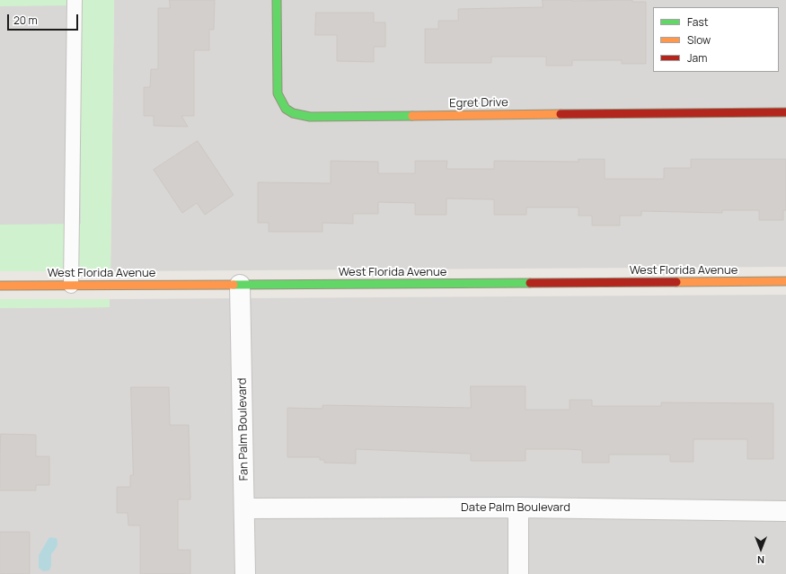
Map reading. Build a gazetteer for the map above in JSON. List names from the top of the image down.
{
  "streets": {
    "street": [
      "Egret Drive",
      "West Florida Avenue",
      "Fan Palm Boulevard",
      "Date Palm Boulevard"
    ]
  },
  "crossings": [
    ["West Florida Avenue", "Fan Palm Boulevard"],
    ["Fan Palm Boulevard", "Date Palm Boulevard"]
  ],
  "legend": ["Fast", "Slow", "Jam"],
  "scale_bar": "20 m",
  "north": "bottom"
}
